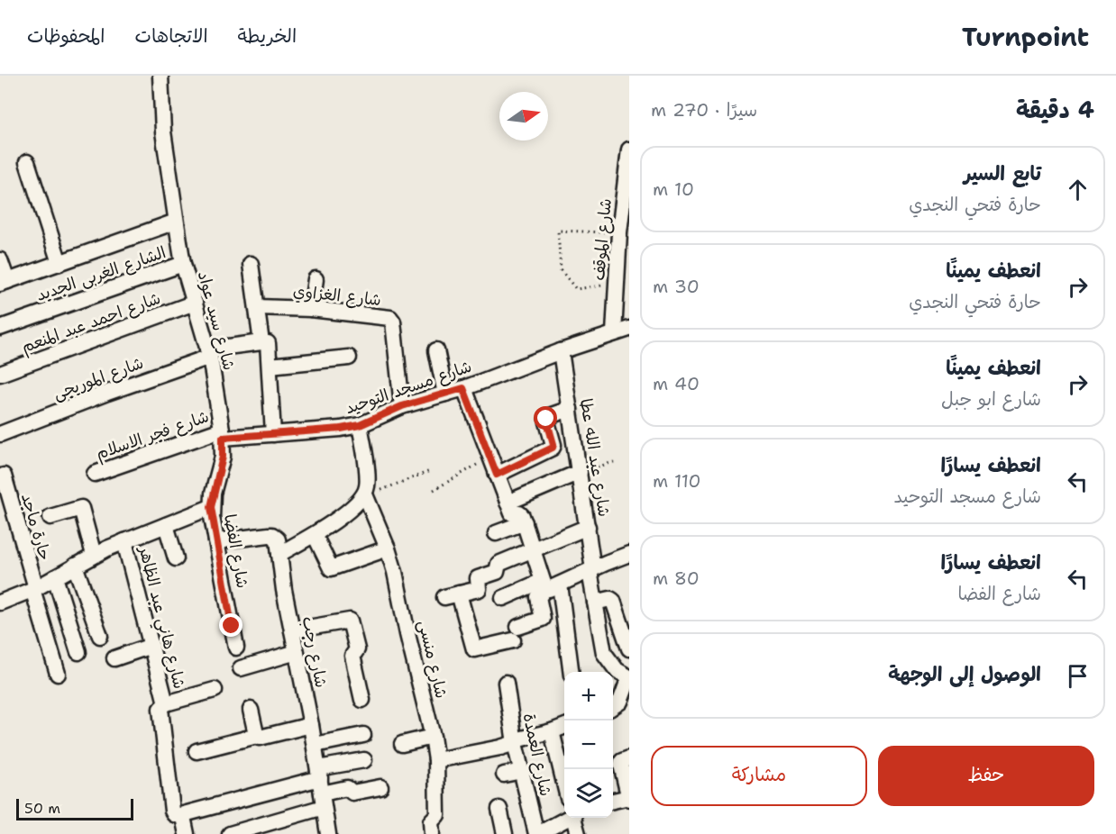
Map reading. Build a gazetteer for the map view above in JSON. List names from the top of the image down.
{
  "streets": {
    "street": [
      "شارع الموقف",
      "الشارع الغربى الجديد",
      "شارع الغزاوي",
      "شارع سيد عواد",
      "شارع احمد عبد المنعم",
      "شارع الموريجى",
      "شارع مسجد التوحيد",
      "شارع فجر الاسلام",
      "شارع عبد الله عطا",
      "حارة ماجد",
      "شارع الفضا",
      "شارع هاني عبد الظاهر",
      "شارع رجب",
      "شارع منسى",
      "شارع العمدة"
    ]
  },
  "crossings": [
    ["شارع الموقف", "شارع مسجد التوحيد"],
    ["الشارع الغربى الجديد", "شارع سيد عواد"],
    ["شارع الغزاوي", "شارع مسجد التوحيد"],
    ["شارع سيد عواد", "شارع احمد عبد المنعم"],
    ["شارع سيد عواد", "شارع الموريجى"],
    ["شارع سيد عواد", "شارع مسجد التوحيد"],
    ["شارع سيد عواد", "شارع فجر الاسلام"],
    ["شارع سيد عواد", "شارع الفضا"],
    ["شارع مسجد التوحيد", "شارع فجر الاسلام"],
    ["شارع مسجد التوحيد", "شارع عبد الله عطا"],
    ["شارع مسجد التوحيد", "شارع الفضا"],
    ["شارع فجر الاسلام", "شارع الفضا"],
    ["شارع الفضا", "شارع رجب"]
  ],
  "scale_bar": "50 m",
  "north": "right",
  "page": {
    "header": "Turnpoint",
    "nav": ["الخريطة", "الاتجاهات", "المحفوظات"],
    "heading": ["4 دقيقة", "سيرًا · 270 m"],
    "list": [
      ["تابع السير", "حارة فتحي النجدي", "10 m"],
      ["انعطف يمينًا", "حارة فتحي النجدي", "30 m"],
      ["انعطف يمينًا", "شارع ابو جبل", "40 m"],
      ["انعطف يسارًا", "شارع مسجد التوحيد", "110 m"],
      ["انعطف يسارًا", "شارع الفضا", "80 m"],
      "الوصول إلى الوجهة"
    ],
    "map_buttons": ["+", "−"],
    "buttons": ["حفظ", "مشاركة"],
    "scale": "50 m"
  }
}
